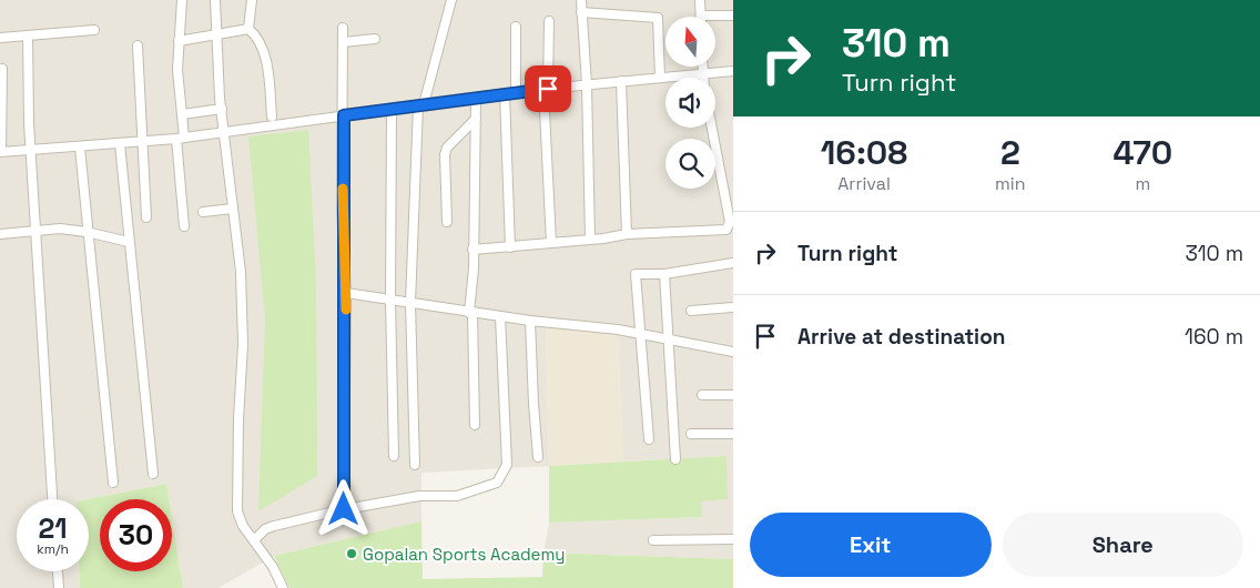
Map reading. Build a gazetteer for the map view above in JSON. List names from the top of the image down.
{
  "places": ["Gopalan Sports Academy"],
  "north": "top",
  "page": {
    "turn": ["310 m", "Turn right"],
    "eta": [
      "16:08",
      "Arrival",
      "2",
      "min",
      "470",
      "m"
    ],
    "list": [
      {
        "name": "Turn right",
        "value": "310 m"
      },
      {
        "name": "Arrive at destination",
        "value": "160 m"
      }
    ],
    "speed": "21 km/h",
    "limit": "30",
    "buttons": ["Exit", "Share"]
  }
}
